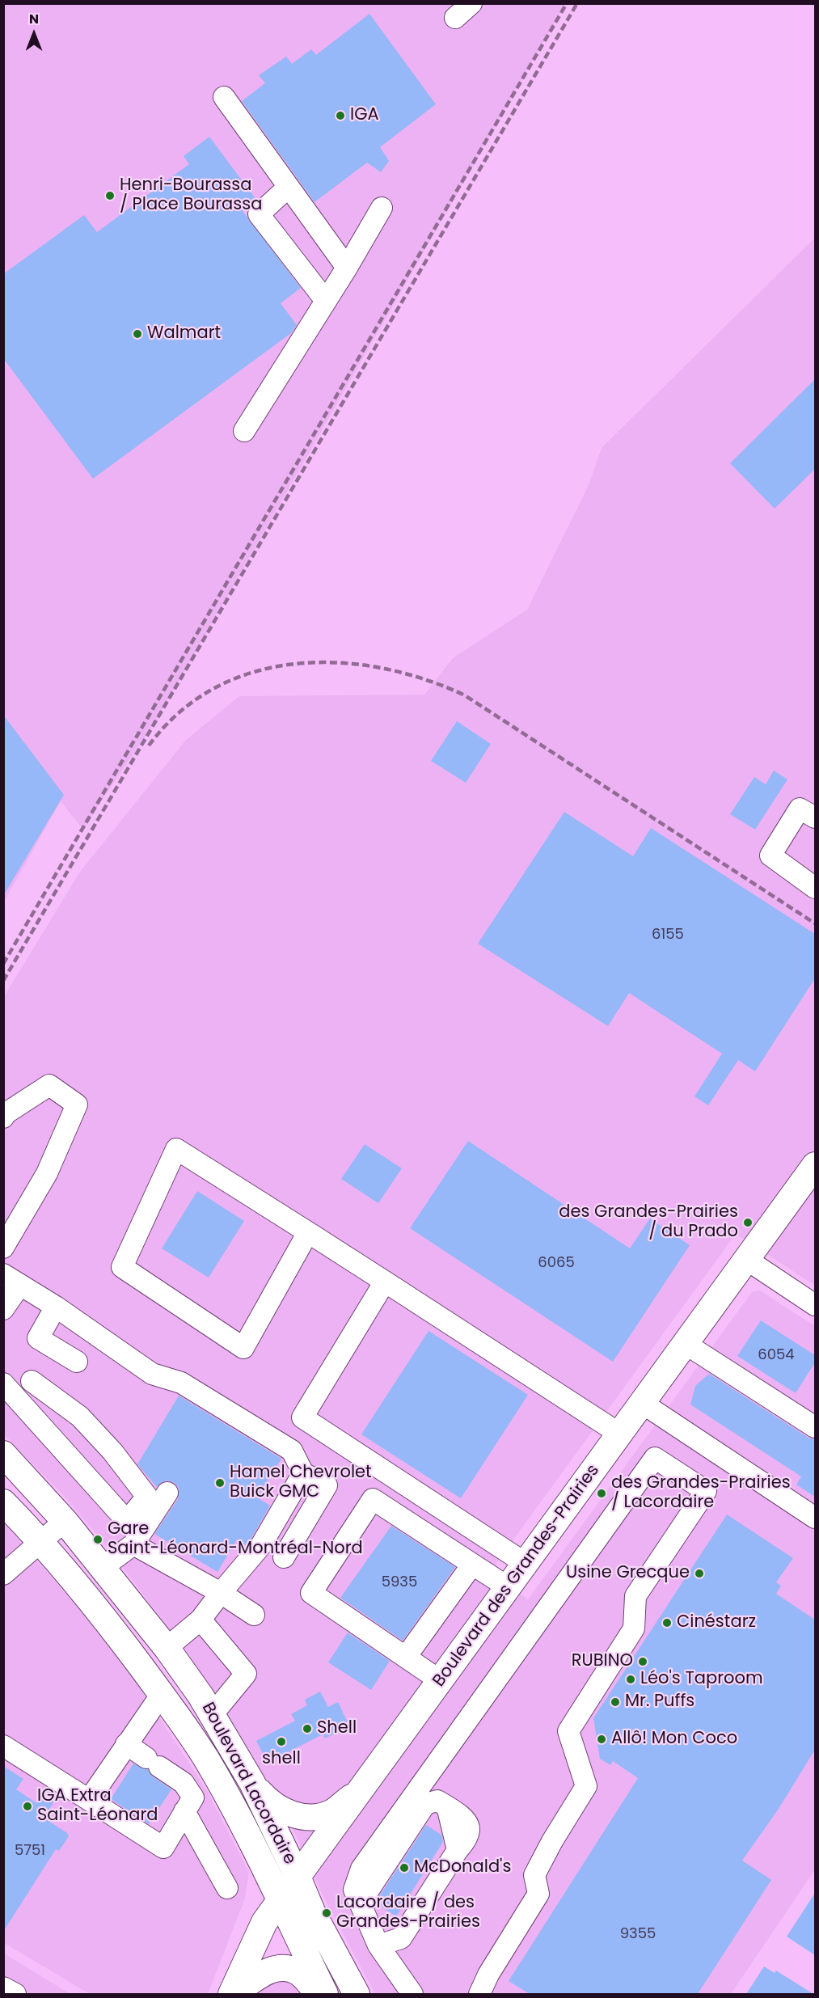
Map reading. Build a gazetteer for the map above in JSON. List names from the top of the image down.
{
  "streets": {
    "main road": ["Boulevard des Grandes-Prairies", "Boulevard Lacordaire"]
  },
  "crossings": [
    ["Boulevard des Grandes-Prairies", "Boulevard Lacordaire"]
  ],
  "places": [
    "IGA",
    "Henri-Bourassa / Place Bourassa",
    "Walmart",
    "des Grandes-Prairies / du Prado",
    "Hamel Chevrolet Buick GMC",
    "des Grandes-Prairies / Lacordaire",
    "Gare Saint-Léonard-Montréal-Nord",
    "Usine Grecque",
    "Cinéstarz",
    "RUBINO",
    "Léo's Taproom",
    "Mr. Puffs",
    "Shell",
    "Allô! Mon Coco",
    "shell",
    "IGA Extra Saint-Léonard",
    "McDonald's",
    "Lacordaire / des Grandes-Prairies"
  ],
  "house_numbers": [
    "6155",
    "6065",
    "6054",
    "5935",
    "5751",
    "9355"
  ],
  "north": "top"
}
